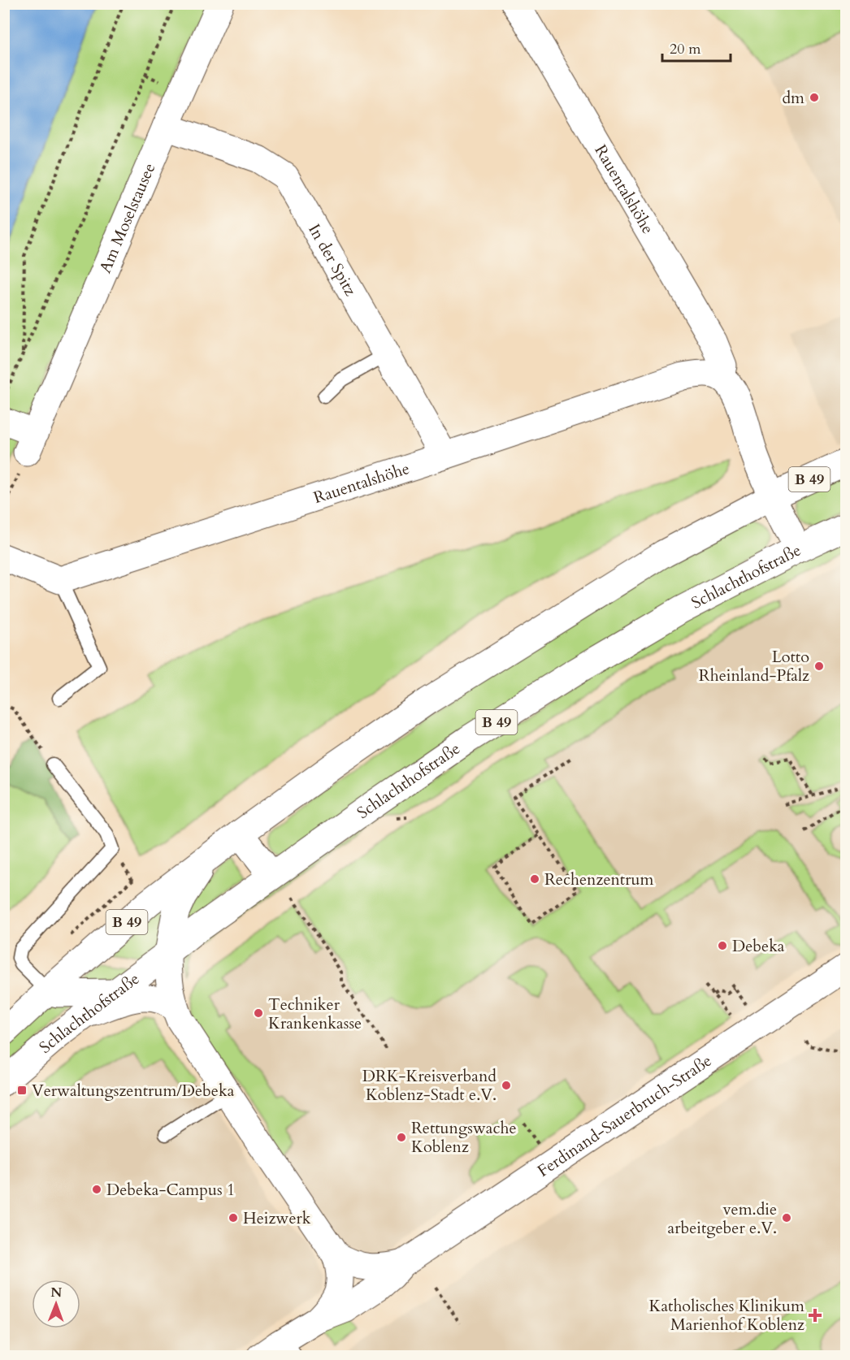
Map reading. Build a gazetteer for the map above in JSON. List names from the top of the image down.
{
  "streets": {
    "street": [
      "Rauentalshöhe",
      "Am Moselstausee",
      "In der Spitz",
      "B 49",
      "Schlachthofstraße",
      "Ferdinand-Sauerbruch-Straße"
    ]
  },
  "crossings": [
    ["Rauentalshöhe", "In der Spitz"],
    ["Am Moselstausee", "In der Spitz"],
    ["B 49", "Schlachthofstraße"],
    ["B 49", "Ferdinand-Sauerbruch-Straße"],
    ["Schlachthofstraße", "Ferdinand-Sauerbruch-Straße"]
  ],
  "places": {
    "other": [
      "dm",
      "Lotto Rheinland-Pfalz",
      "Rechenzentrum",
      "Debeka",
      "Techniker Krankenkasse",
      "DRK-Kreisverband Koblenz-Stadt e.V.",
      "Rettungswache Koblenz",
      "Debeka-Campus 1",
      "Heizwerk",
      "vem.die arbeitgeber e.V."
    ],
    "transit": ["Verwaltungszentrum/Debeka"],
    "health": ["Katholisches Klinikum Marienhof Koblenz"]
  },
  "scale_bar": "20 m",
  "north": "top"
}
